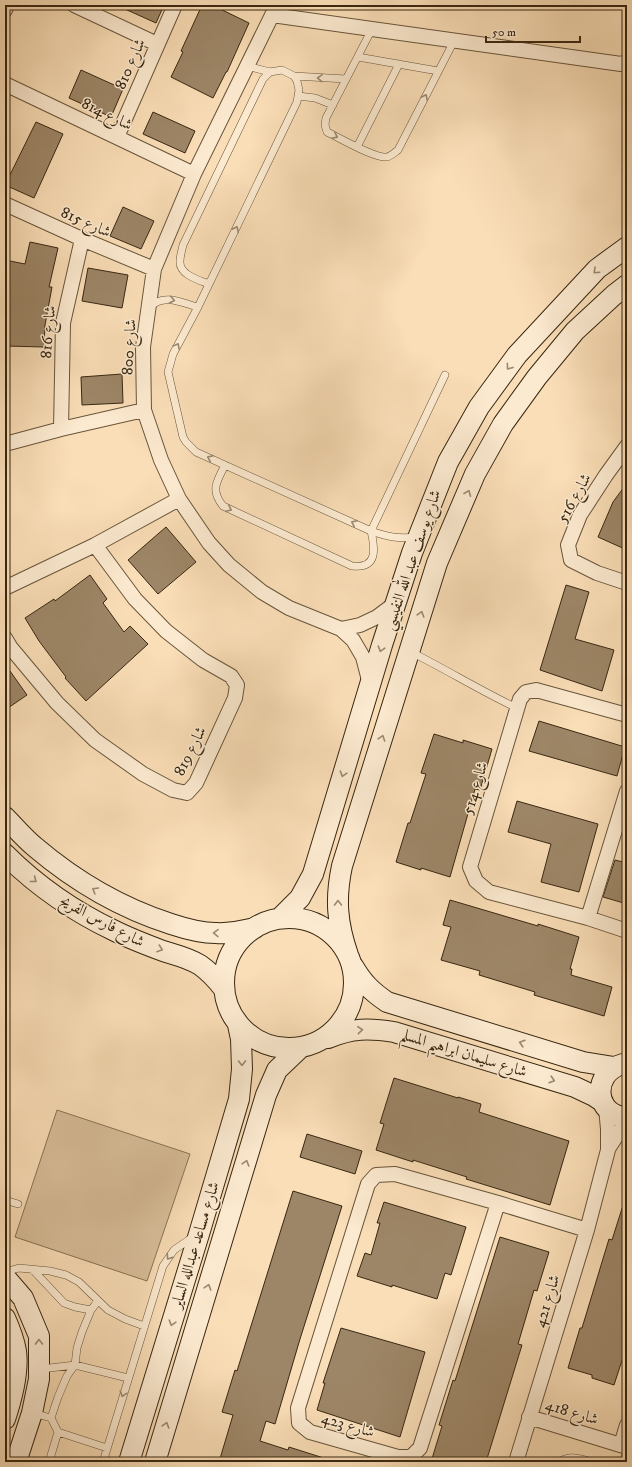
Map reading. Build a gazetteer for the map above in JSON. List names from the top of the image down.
{
  "streets": {
    "street": [
      "شارع 810",
      "شارع 814",
      "شارع 815",
      "شارع 816",
      "شارع 800",
      "شارع 516",
      "شارع يوسف عبد الله النفيسي",
      "شارع 819",
      "شارع 514",
      "شارع فارس الفريح",
      "شارع سليمان ابراهيم المسلم",
      "شارع مساعد عبدالله الساير",
      "شارع 421",
      "شارع 418",
      "شارع 423"
    ]
  },
  "crossings": [
    ["شارع 810", "شارع 814"],
    ["شارع 814", "شارع 800"],
    ["شارع 815", "شارع 816"],
    ["شارع 815", "شارع 800"],
    ["شارع 800", "شارع يوسف عبد الله النفيسي"],
    ["شارع يوسف عبد الله النفيسي", "شارع فارس الفريح"],
    ["شارع يوسف عبد الله النفيسي", "شارع سليمان ابراهيم المسلم"],
    ["شارع يوسف عبد الله النفيسي", "شارع مساعد عبدالله الساير"],
    ["شارع فارس الفريح", "شارع سليمان ابراهيم المسلم"],
    ["شارع فارس الفريح", "شارع مساعد عبدالله الساير"],
    ["شارع سليمان ابراهيم المسلم", "شارع مساعد عبدالله الساير"],
    ["شارع سليمان ابراهيم المسلم", "شارع 421"],
    ["شارع 421", "شارع 418"],
    ["شارع 421", "شارع 423"]
  ],
  "scale_bar": "50 m"
}
